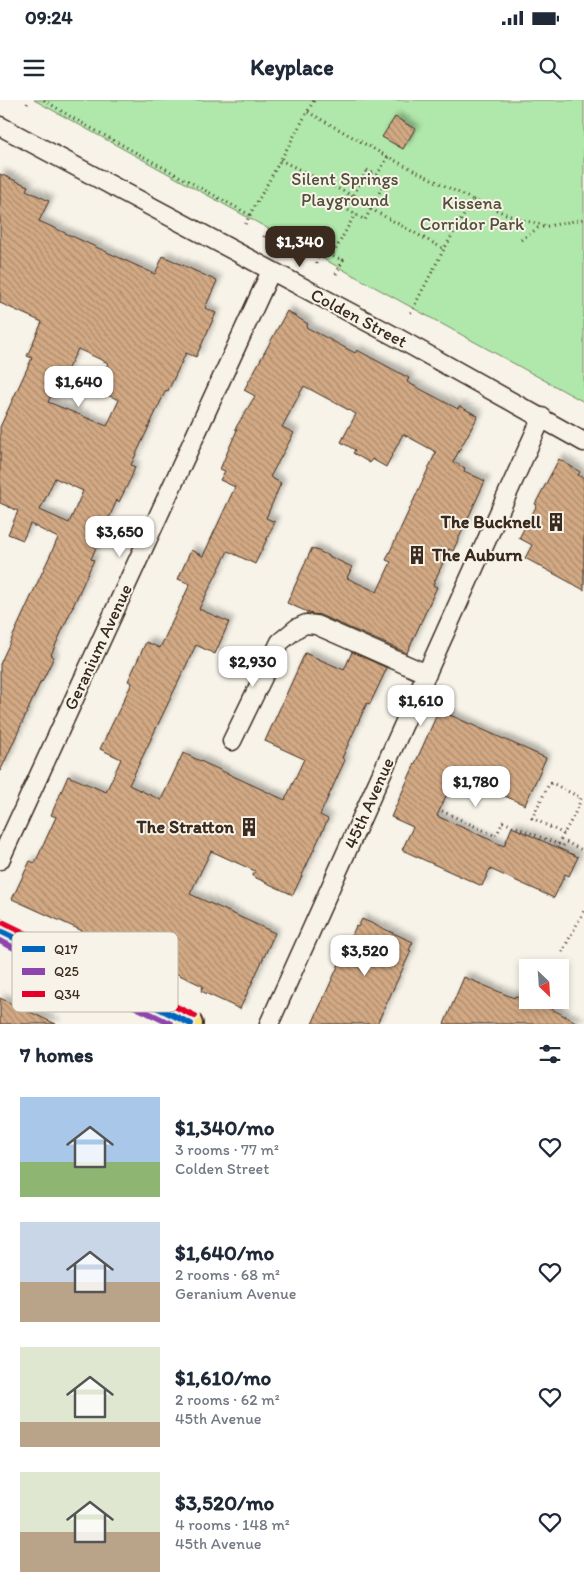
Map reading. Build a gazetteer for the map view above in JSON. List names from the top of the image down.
{
  "streets": {
    "street": ["Colden Street", "Geranium Avenue", "45th Avenue"]
  },
  "crossings": [
    ["Colden Street", "Geranium Avenue"],
    ["Colden Street", "45th Avenue"]
  ],
  "parks": ["Silent Springs Playground", "Kissena Corridor Park"],
  "places": {
    "building": ["The Bucknell", "The Auburn", "The Stratton"]
  },
  "lines": ["transit line Q34", "transit line Q17", "transit line Q25"],
  "legend": ["Q17", "Q25", "Q34"],
  "north": "bottom right",
  "page": {
    "status": "09:24",
    "header": "Keyplace",
    "price": [
      "$1,340",
      "$1,640",
      "$3,650",
      "$2,930",
      "$1,610",
      "$1,780",
      "$3,520"
    ],
    "heading": "7 homes",
    "list": [
      {
        "name": "$1,340/mo",
        "note": "3 rooms · 77 m² · Colden Street"
      },
      {
        "name": "$1,640/mo",
        "note": "2 rooms · 68 m² · Geranium Avenue"
      },
      {
        "name": "$1,610/mo",
        "note": "2 rooms · 62 m² · 45th Avenue"
      },
      {
        "name": "$3,520/mo",
        "note": "4 rooms · 148 m² · 45th Avenue"
      }
    ]
  }
}
